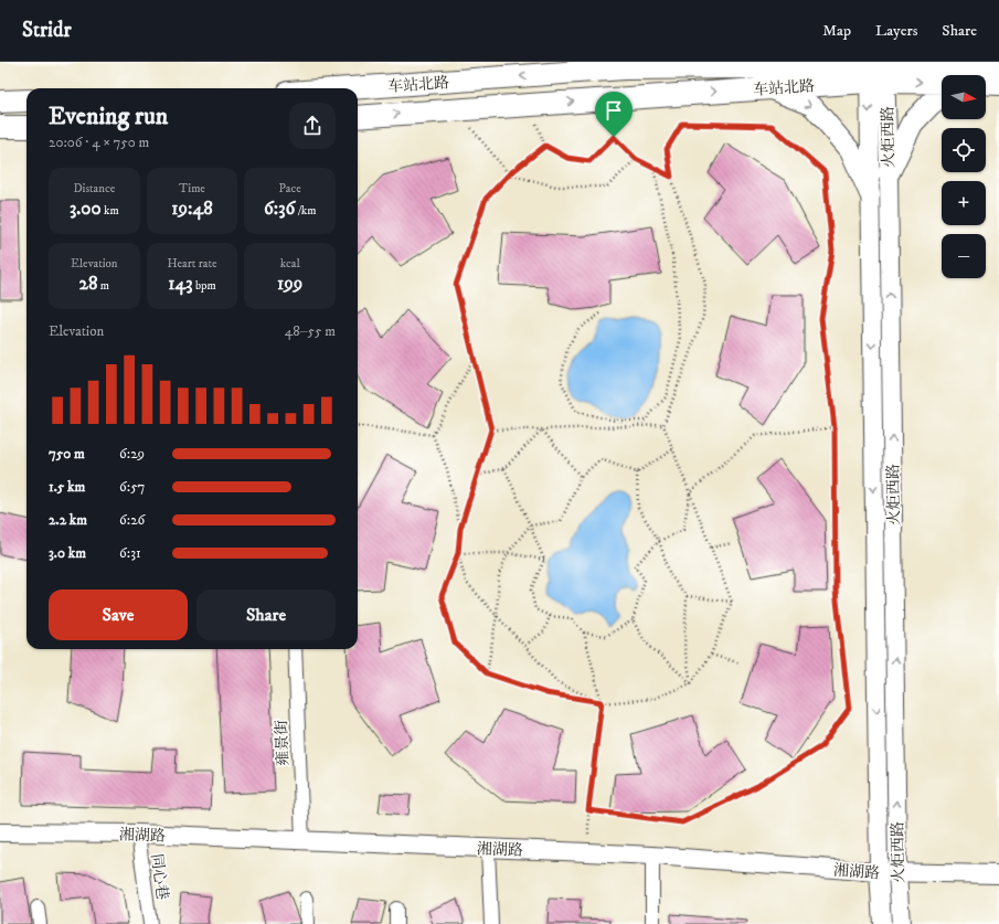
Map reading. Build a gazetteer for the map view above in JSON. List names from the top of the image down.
{
  "streets": {
    "main road": ["车站北路"],
    "street": [
      "火炬西路",
      "雍景街",
      "湘湖路",
      "同心巷"
    ]
  },
  "crossings": [
    ["车站北路", "火炬西路"],
    ["火炬西路", "湘湖路"],
    ["雍景街", "湘湖路"],
    ["湘湖路", "同心巷"]
  ],
  "north": "right",
  "page": {
    "header": "Stridr",
    "nav": ["Map", "Layers", "Share"],
    "map_buttons": ["+", "−"],
    "heading": ["Evening run", "20:06 · 4 × 750 m"],
    "stats": [
      ["Distance", "3.00 km"],
      ["Time", "19:48"],
      ["Pace", "6:36 /km"],
      ["Elevation", "28 m"],
      ["Heart rate", "143 bpm"],
      ["kcal", "199"]
    ],
    "chart": ["Elevation", "48–55 m"],
    "list": [
      {
        "name": "750 m",
        "note": "6:29"
      },
      {
        "name": "1.5 km",
        "note": "6:57"
      },
      {
        "name": "2.2 km",
        "note": "6:26"
      },
      {
        "name": "3.0 km",
        "note": "6:31"
      }
    ],
    "buttons": ["Save", "Share"]
  }
}
